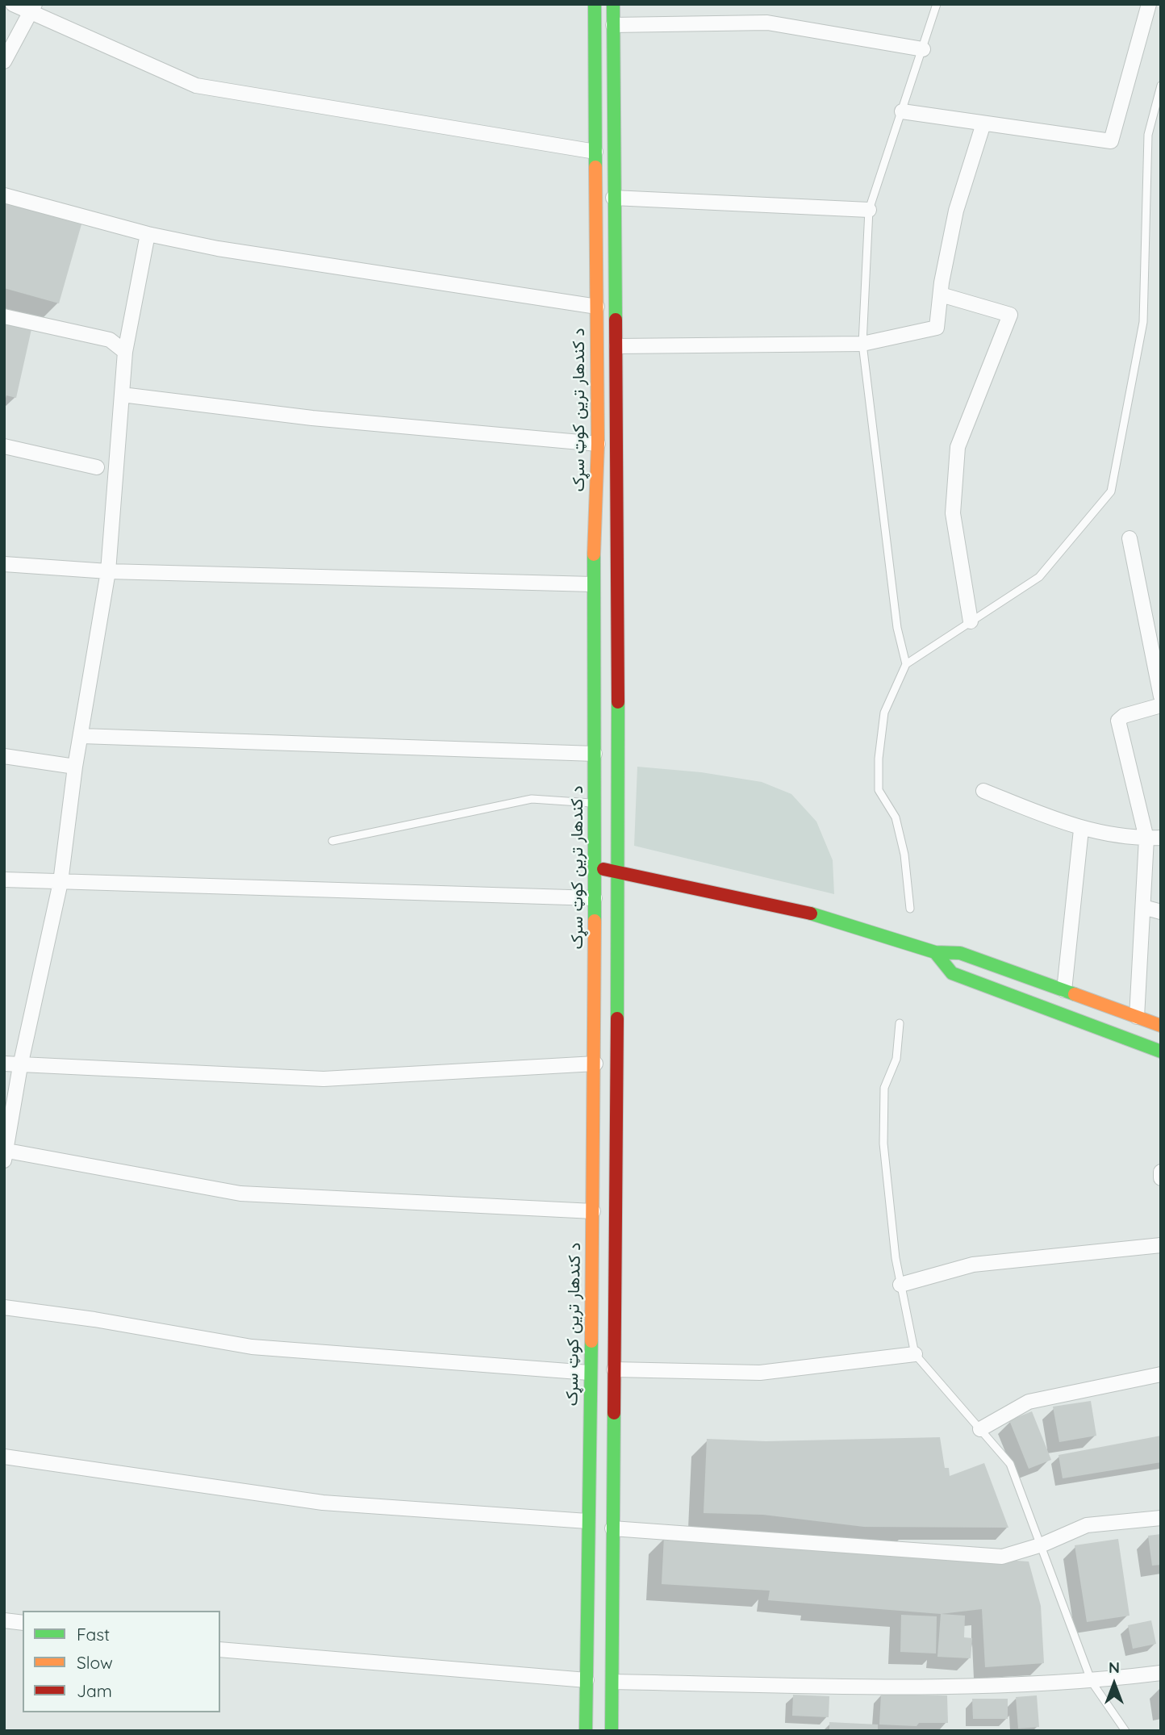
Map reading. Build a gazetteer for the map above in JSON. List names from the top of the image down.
{
  "streets": {
    "main road": ["د کندهار ترين کوټ سړک"]
  },
  "legend": ["Fast", "Slow", "Jam"],
  "north": "top"
}
